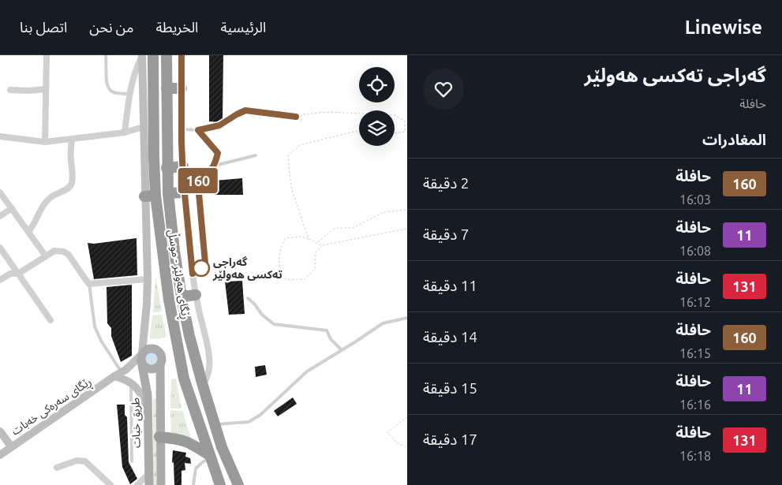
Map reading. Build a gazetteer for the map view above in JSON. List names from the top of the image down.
{
  "streets": {
    "highway": ["ڕێگای هەولێر - موسڵ"],
    "main road": ["ڕێگای سەرەکی خەبات", "طريق خبات"]
  },
  "crossings": [
    ["ڕێگای سەرەکی خەبات", "طريق خبات"]
  ],
  "places": ["گەراجی تەکسی هەولێر"],
  "lines": ["bus line 160"],
  "page": {
    "header": "Linewise",
    "nav": [
      "الرئيسية",
      "الخريطة",
      "من نحن",
      "اتصل بنا"
    ],
    "heading": [
      ["گەراجی تەکسی هەولێر", "حافلة"],
      "المغادرات"
    ],
    "on_map": "160",
    "list": [
      {
        "mark": "160",
        "name": "حافلة",
        "note": "16:03",
        "value": "2 دقيقة"
      },
      {
        "mark": "11",
        "name": "حافلة",
        "note": "16:08",
        "value": "7 دقيقة"
      },
      {
        "mark": "131",
        "name": "حافلة",
        "note": "16:12",
        "value": "11 دقيقة"
      },
      {
        "mark": "160",
        "name": "حافلة",
        "note": "16:15",
        "value": "14 دقيقة"
      },
      {
        "mark": "11",
        "name": "حافلة",
        "note": "16:16",
        "value": "15 دقيقة"
      },
      {
        "mark": "131",
        "name": "حافلة",
        "note": "16:18",
        "value": "17 دقيقة"
      }
    ]
  }
}
